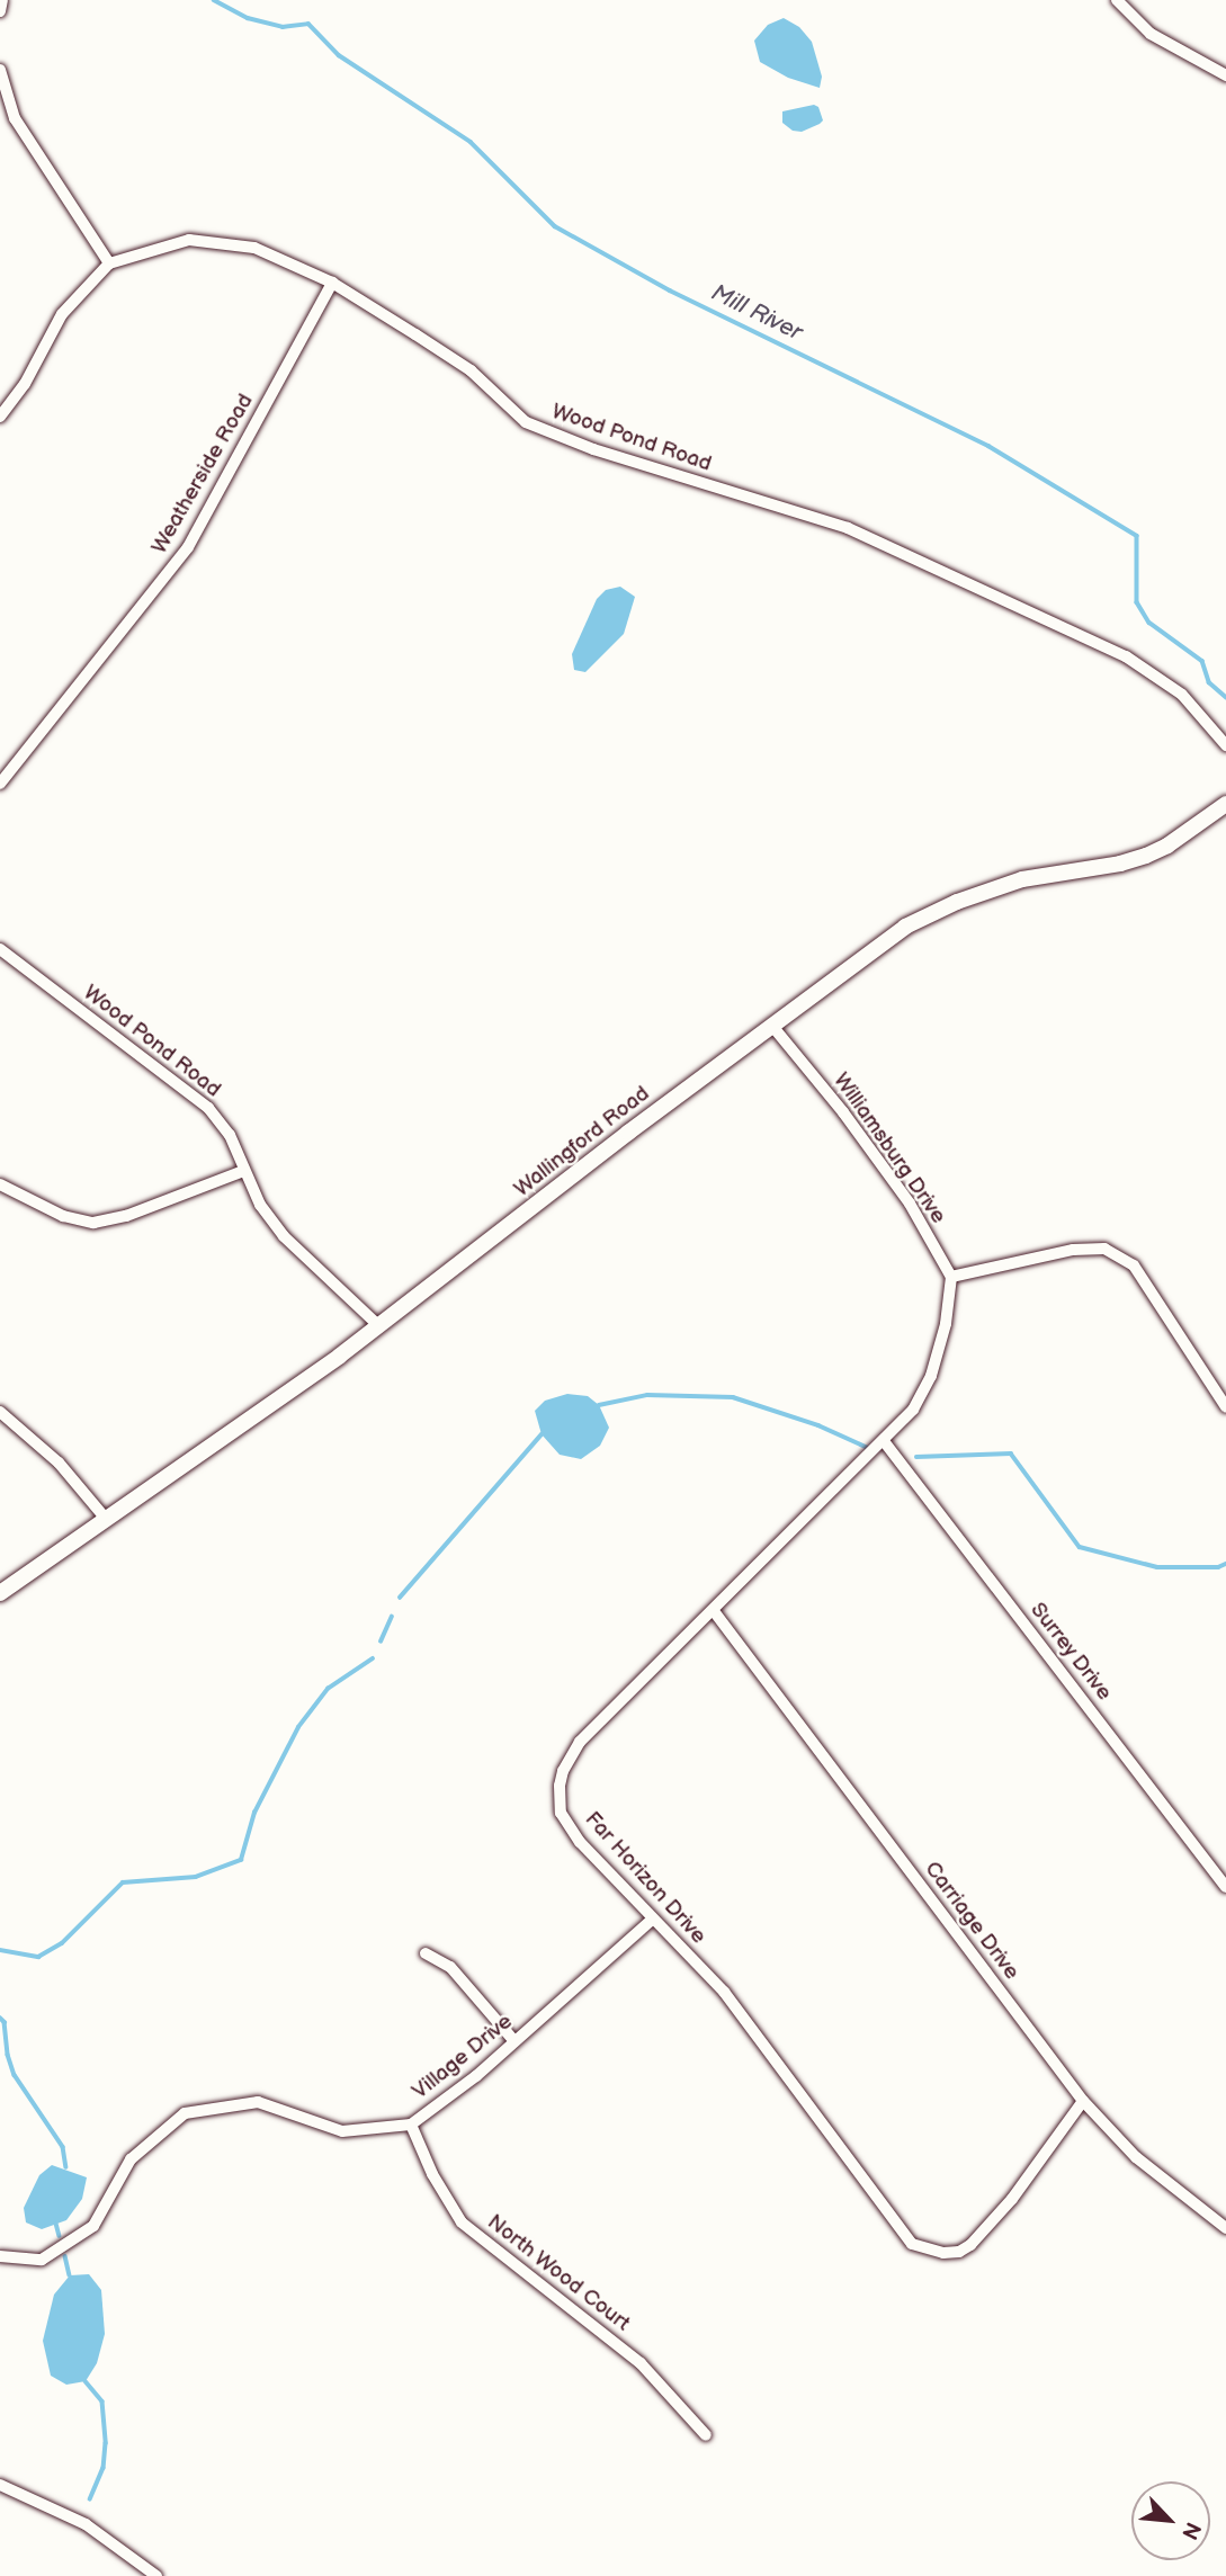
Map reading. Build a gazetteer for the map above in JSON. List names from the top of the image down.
{
  "streets": {
    "street": [
      "Wood Pond Road",
      "Weatherside Road",
      "Wallingford Road",
      "Williamsburg Drive",
      "Surrey Drive",
      "Far Horizon Drive",
      "Carriage Drive",
      "Village Drive",
      "North Wood Court"
    ]
  },
  "crossings": [
    ["Wood Pond Road", "Weatherside Road"],
    ["Wood Pond Road", "Wallingford Road"],
    ["Wallingford Road", "Williamsburg Drive"],
    ["Williamsburg Drive", "Far Horizon Drive"],
    ["Surrey Drive", "Far Horizon Drive"],
    ["Far Horizon Drive", "Carriage Drive"],
    ["Far Horizon Drive", "Village Drive"],
    ["Village Drive", "North Wood Court"]
  ],
  "water": ["Mill River"],
  "north": "bottom right"
}
